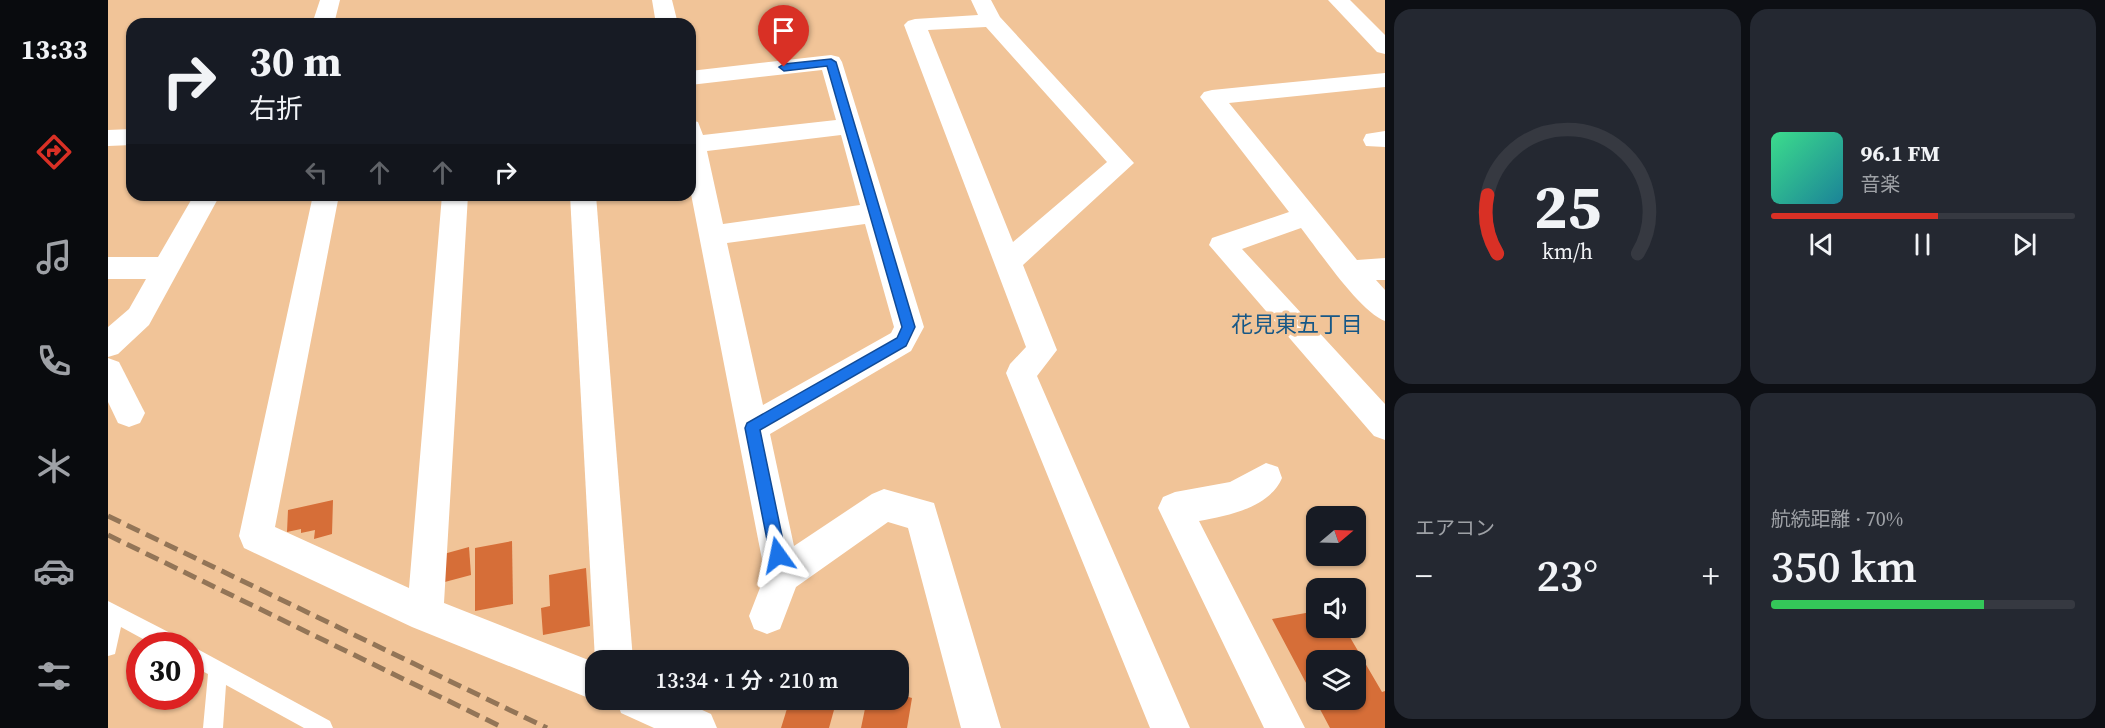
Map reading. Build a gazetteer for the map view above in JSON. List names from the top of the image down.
{
  "districts": ["花見東五丁目"],
  "north": "right",
  "page": {
    "tabs": "13:33",
    "turn": ["30 m", "右折"],
    "song": ["96.1 FM", "音楽"],
    "tile": [
      "エアコン",
      ["航続距離 · 70%", "350 km"]
    ],
    "heat": ["−", "23°", "+"],
    "limit": "30",
    "trip": "13:34 · 1 分 · 210 m",
    "gauge": ["25", "km/h"]
  }
}
